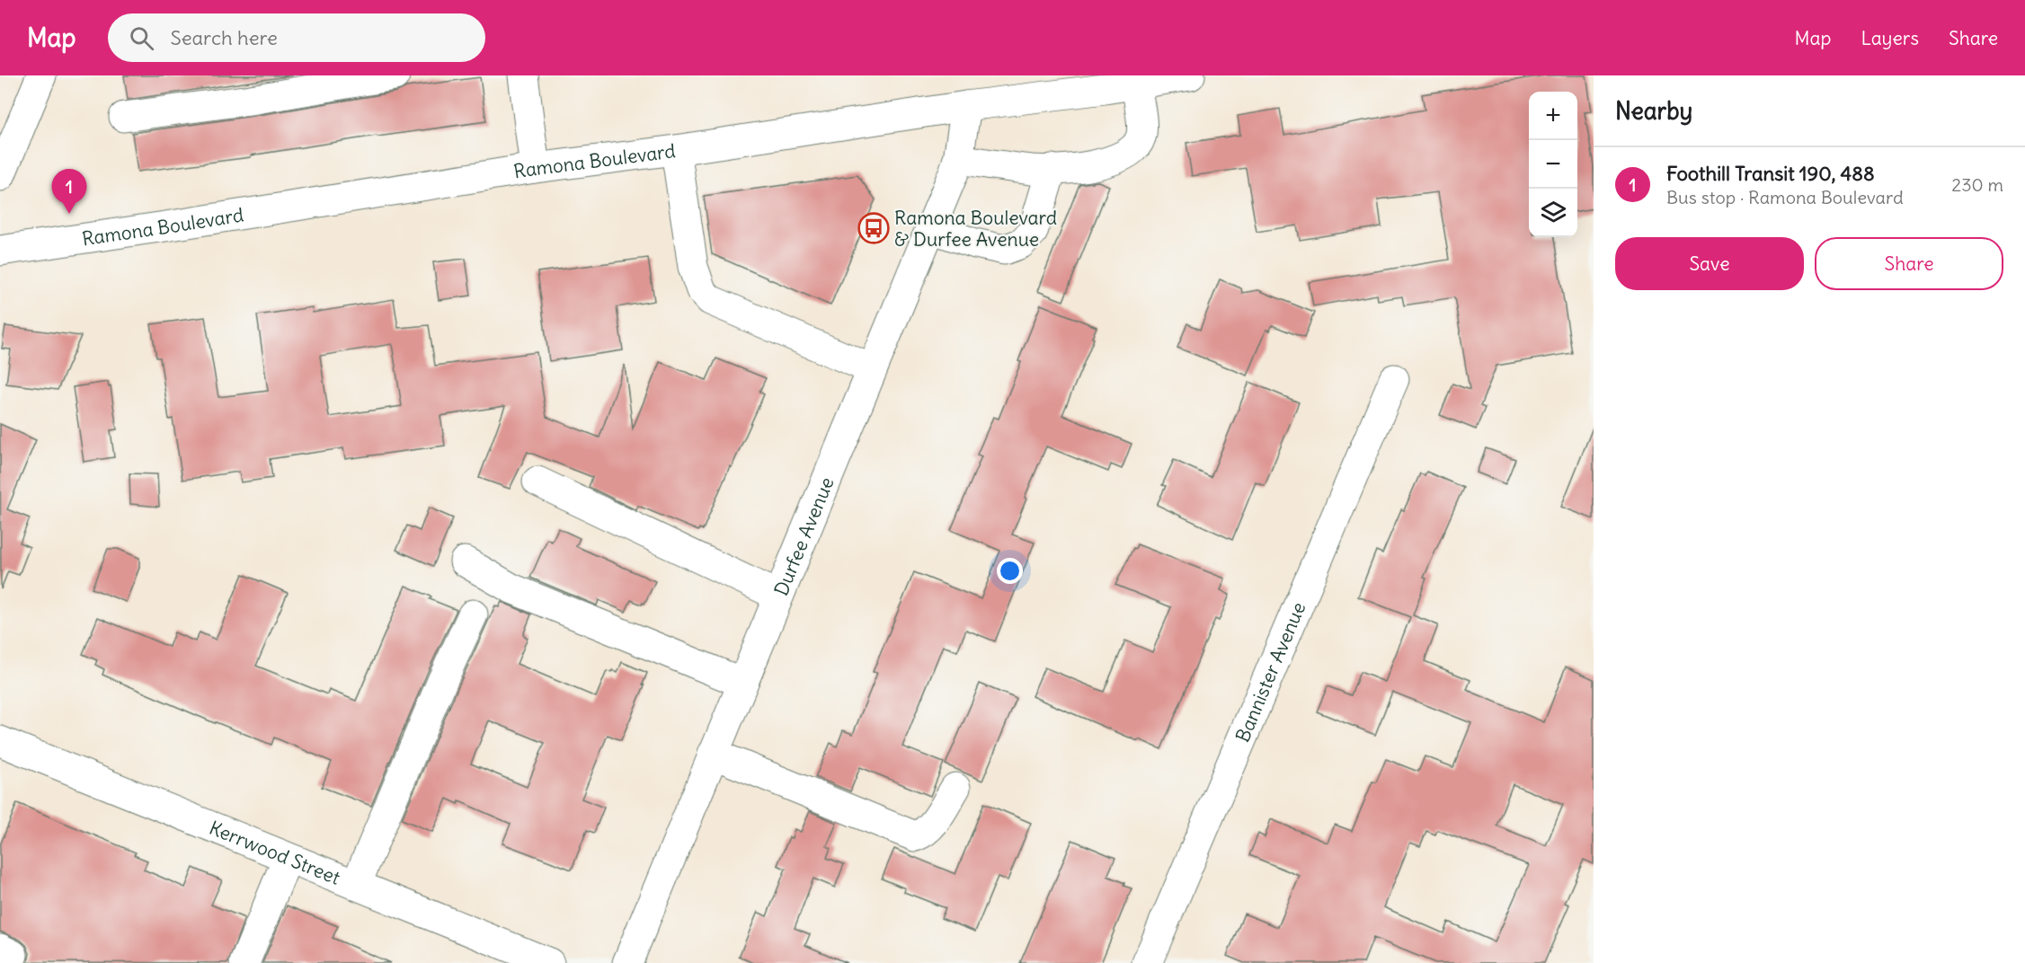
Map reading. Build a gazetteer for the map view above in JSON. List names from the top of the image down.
{
  "streets": {
    "main road": [
      "Ramona Boulevard",
      "Durfee Avenue",
      "Bannister Avenue",
      "Kerrwood Street"
    ]
  },
  "crossings": [
    ["Ramona Boulevard", "Durfee Avenue"]
  ],
  "places": {
    "bus stop": ["Ramona Boulevard & Durfee Avenue"]
  },
  "page": {
    "header": "Map",
    "search": "Search here",
    "nav": ["Map", "Layers", "Share"],
    "heading": "Nearby",
    "map_buttons": ["+", "−"],
    "list": [
      {
        "mark": "1",
        "name": "Foothill Transit 190, 488",
        "note": "Bus stop · Ramona Boulevard",
        "value": "230 m"
      }
    ],
    "pins": "1",
    "buttons": ["Save", "Share"]
  }
}
